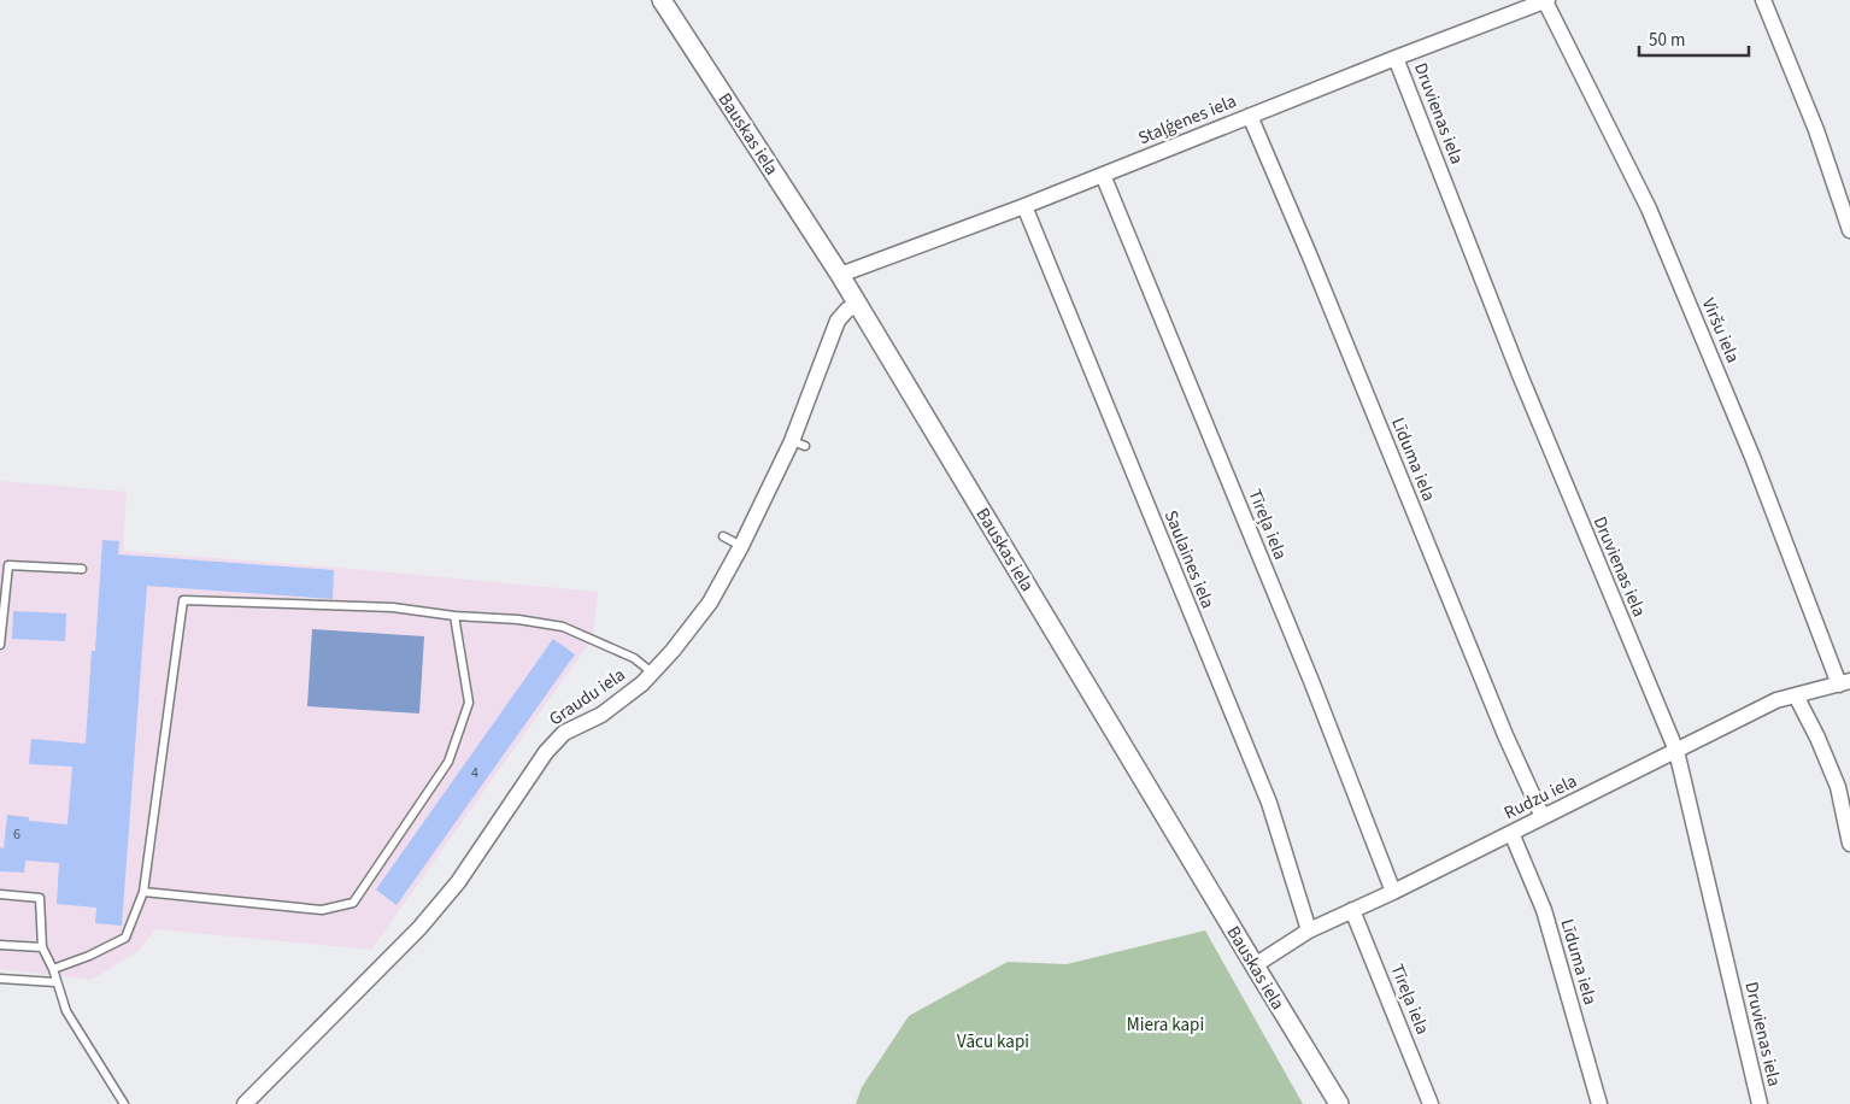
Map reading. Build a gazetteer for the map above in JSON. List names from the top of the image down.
{
  "streets": {
    "street": [
      "Druvienas iela",
      "Staļģenes iela",
      "Bauskas iela",
      "Viršu iela",
      "Līduma iela",
      "Tīreļa iela",
      "Saulaines iela",
      "Graudu iela",
      "Rudzu iela"
    ]
  },
  "crossings": [
    ["Druvienas iela", "Staļģenes iela"],
    ["Druvienas iela", "Rudzu iela"],
    ["Staļģenes iela", "Bauskas iela"],
    ["Staļģenes iela", "Viršu iela"],
    ["Staļģenes iela", "Līduma iela"],
    ["Staļģenes iela", "Tīreļa iela"],
    ["Staļģenes iela", "Saulaines iela"],
    ["Bauskas iela", "Graudu iela"],
    ["Bauskas iela", "Rudzu iela"],
    ["Viršu iela", "Rudzu iela"],
    ["Līduma iela", "Rudzu iela"],
    ["Tīreļa iela", "Rudzu iela"],
    ["Saulaines iela", "Rudzu iela"]
  ],
  "parks": ["Miera kapi", "Vācu kapi"],
  "house_numbers": ["4", "6"],
  "scale_bar": "50 m"
}
